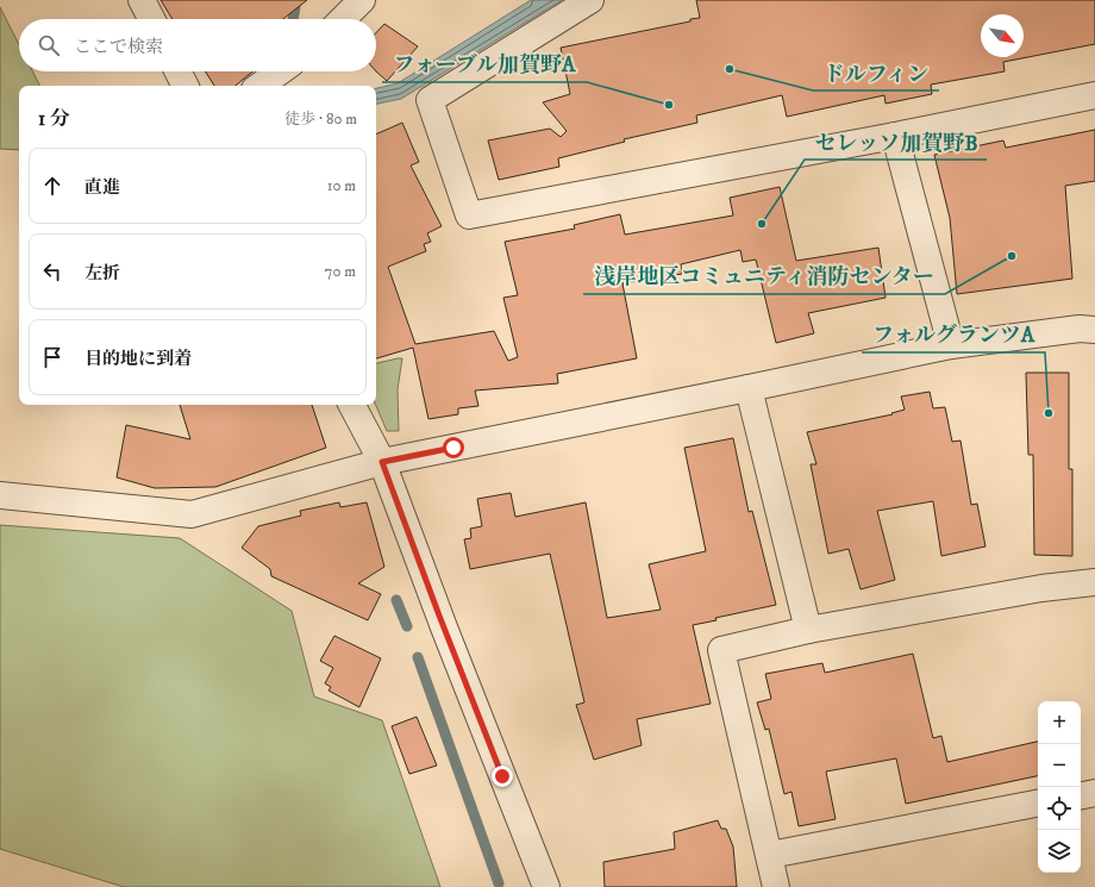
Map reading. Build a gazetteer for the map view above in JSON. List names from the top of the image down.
{
  "places": [
    "ドルフィン",
    "フォーブル加賀野A",
    "セレッソ加賀野B",
    "浅岸地区コミュニティ消防センター",
    "フォルグランツA"
  ],
  "north": "bottom right",
  "page": {
    "search": "ここで検索",
    "heading": ["1 分", "徒歩 · 80 m"],
    "list": [
      ["直進", "10 m"],
      ["左折", "70 m"],
      "目的地に到着"
    ],
    "map_buttons": ["+", "−"]
  }
}
